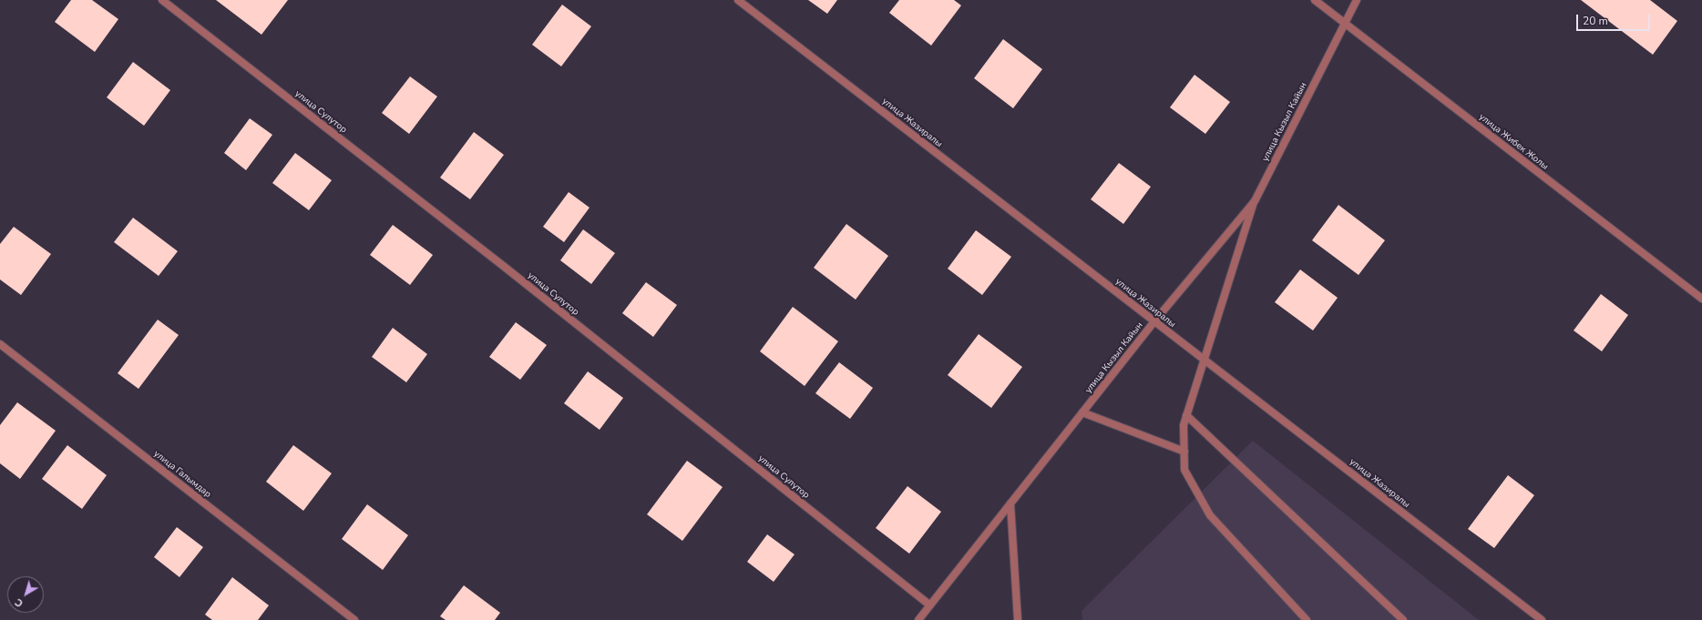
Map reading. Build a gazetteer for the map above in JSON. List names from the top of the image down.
{
  "streets": {
    "street": [
      "улица Сулутор",
      "улица Кызыл Кайын",
      "улица Жазиралы",
      "улица Жибек Жолы",
      "улица Галымдар"
    ]
  },
  "crossings": [
    ["улица Сулутор", "улица Кызыл Кайын"],
    ["улица Кызыл Кайын", "улица Жазиралы"],
    ["улица Кызыл Кайын", "улица Жибек Жолы"]
  ],
  "scale_bar": "20 m",
  "north": "bottom left"
}
